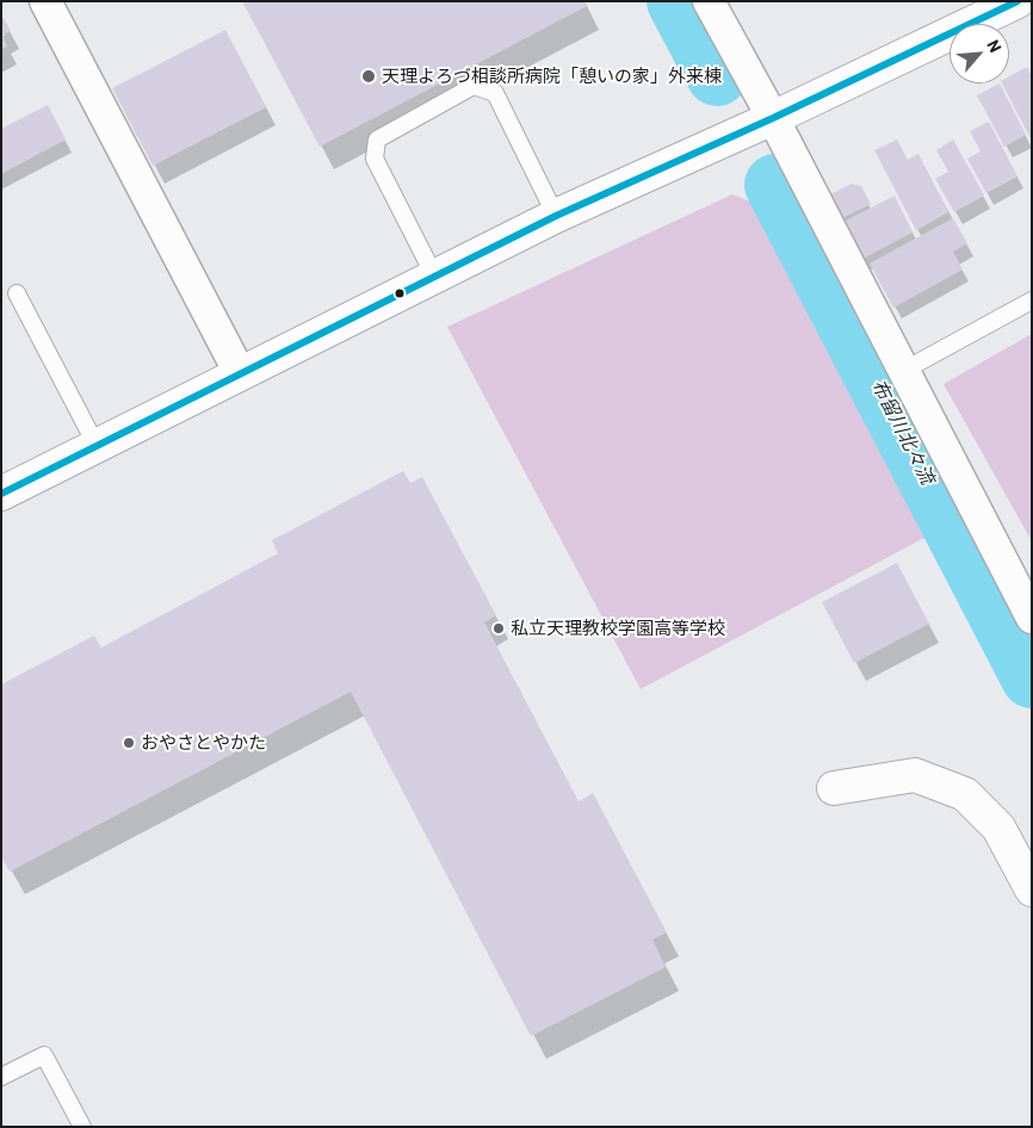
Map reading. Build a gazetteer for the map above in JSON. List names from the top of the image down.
{
  "water": ["布留川北々流"],
  "places": ["天理よろづ相談所病院「憩いの家」外来棟", "私立天理教校学園高等学校", "おやさとやかた"],
  "north": "top right"
}
